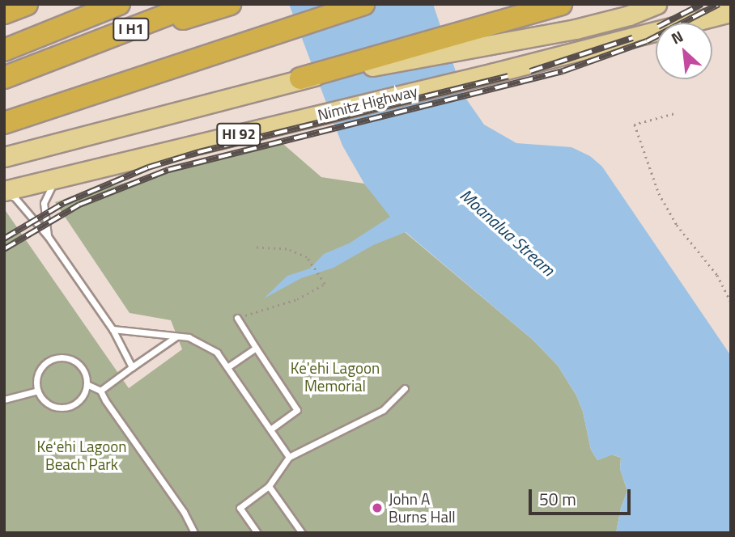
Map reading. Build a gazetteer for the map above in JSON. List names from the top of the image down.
{
  "streets": {
    "highway": ["I H1"],
    "main road": ["Nimitz Highway", "HI 92"]
  },
  "water": ["Moanalua Stream"],
  "parks": ["Ke'ehi Lagoon Memorial", "Keʻehi Lagoon Beach Park"],
  "places": ["John A Burns Hall"],
  "scale_bar": "50 m",
  "north": "top left"
}
